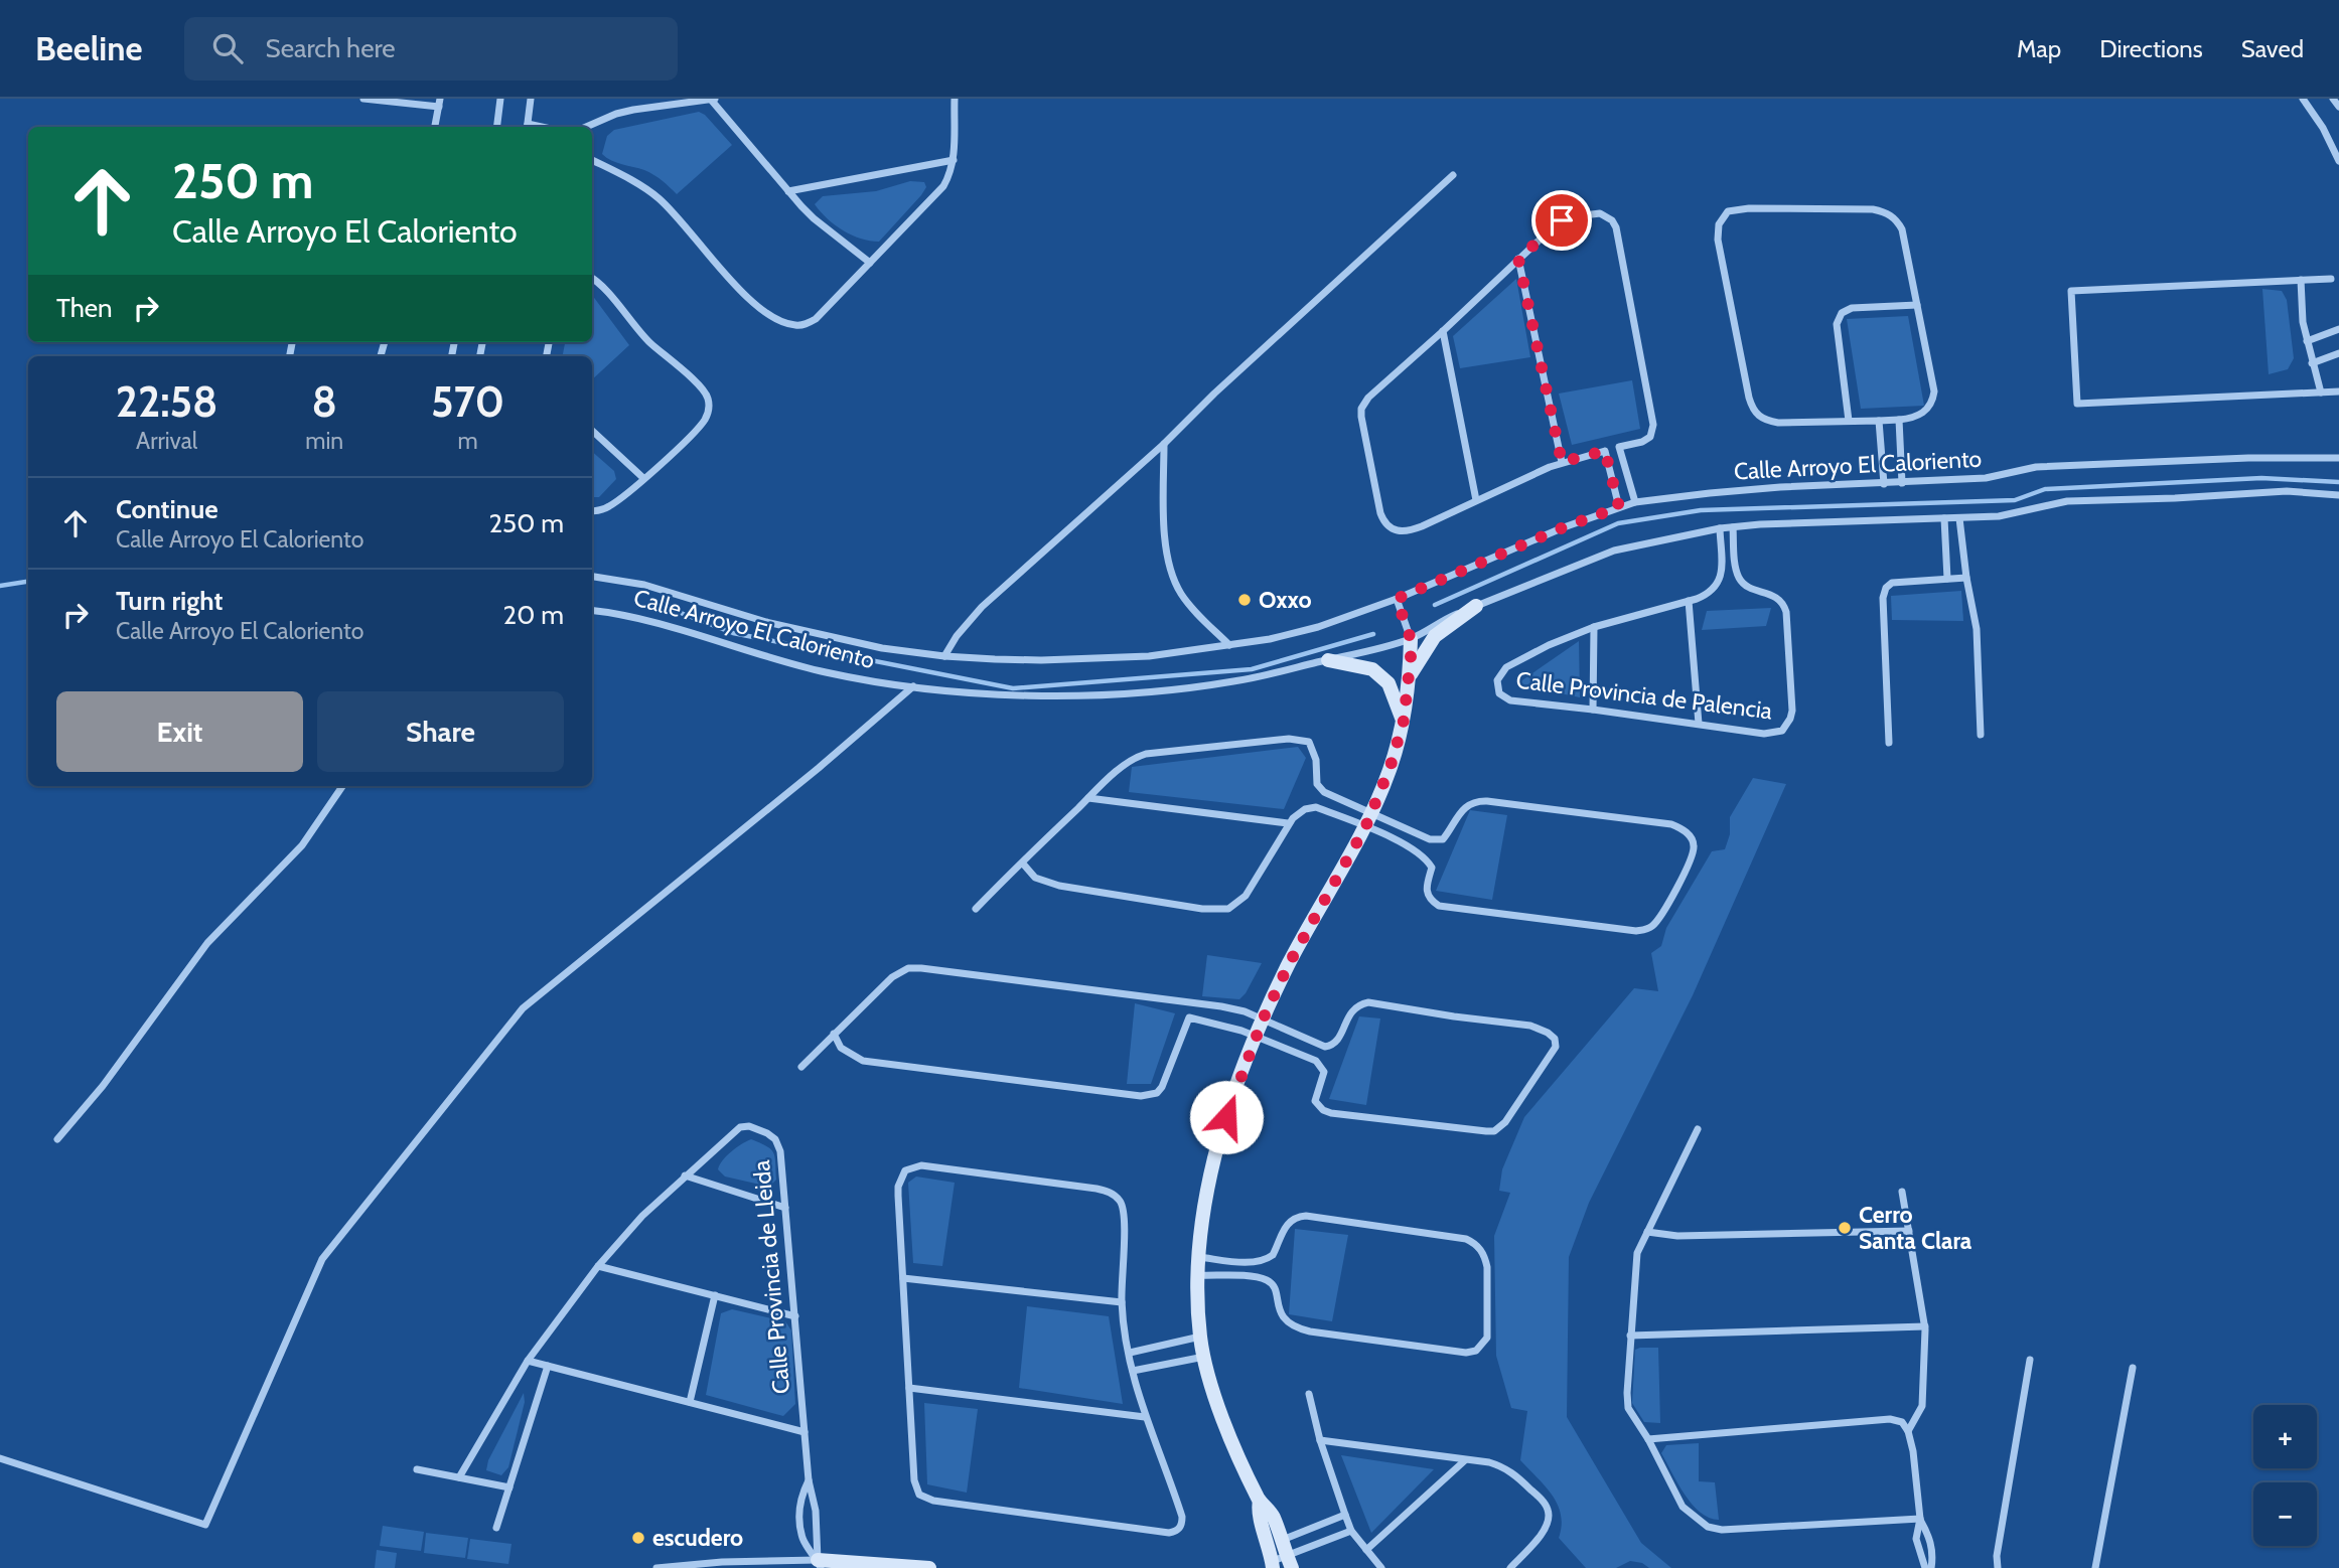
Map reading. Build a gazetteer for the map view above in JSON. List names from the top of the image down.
{
  "streets": {
    "street": ["Calle Arroyo El Caloriento", "Calle Provincia de Palencia", "Calle Provincia de Lleida"]
  },
  "crossings": [
    ["Calle Arroyo El Caloriento", "Calle Provincia de Palencia"]
  ],
  "places": ["Oxxo", "Cerro Santa Clara", "escudero"],
  "page": {
    "header": "Beeline",
    "search": "Search here",
    "nav": ["Map", "Directions", "Saved"],
    "turn": ["250 m", "Calle Arroyo El Caloriento"],
    "then": "Then",
    "eta": [
      "22:58",
      "Arrival",
      "8",
      "min",
      "570",
      "m"
    ],
    "list": [
      {
        "name": "Continue",
        "note": "Calle Arroyo El Caloriento",
        "value": "250 m"
      },
      {
        "name": "Turn right",
        "note": "Calle Arroyo El Caloriento",
        "value": "20 m"
      }
    ],
    "buttons": ["Exit", "Share"],
    "map_buttons": ["+", "−"]
  }
}
